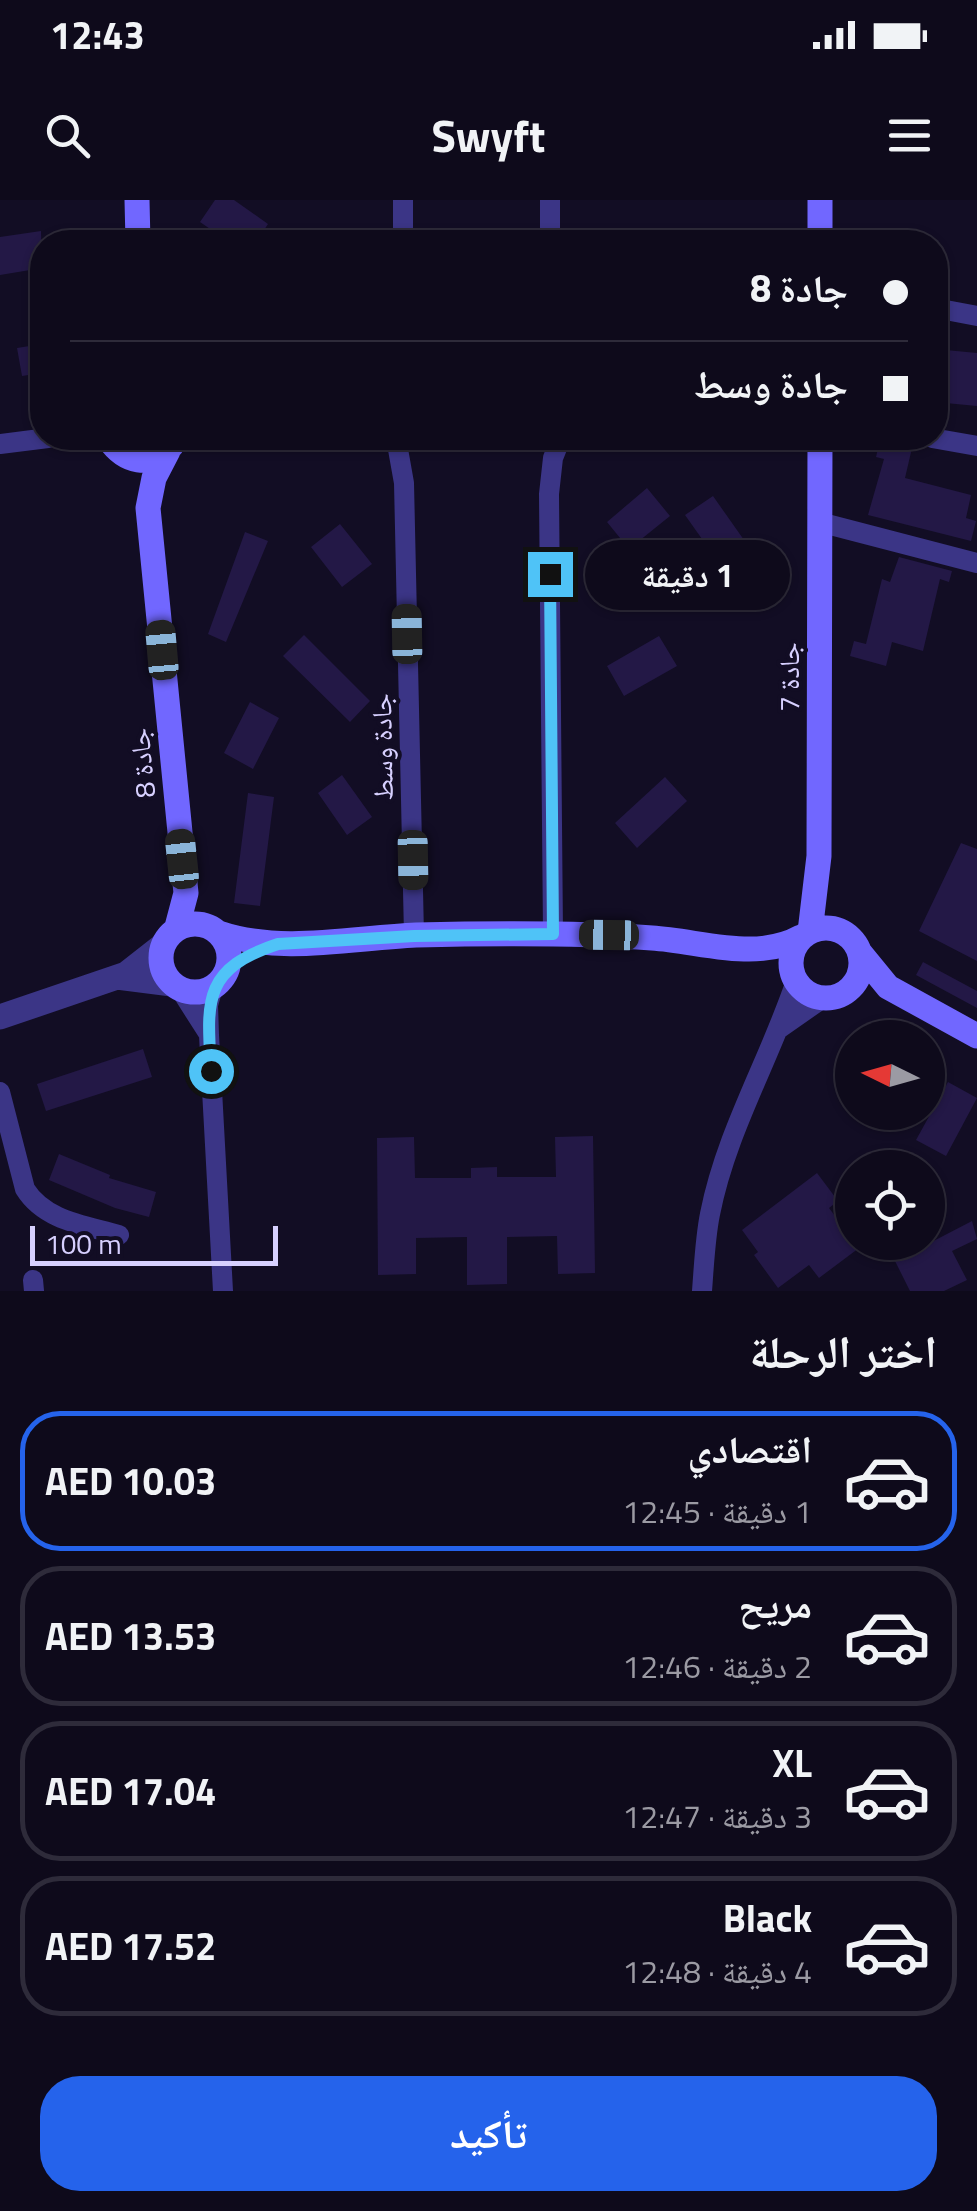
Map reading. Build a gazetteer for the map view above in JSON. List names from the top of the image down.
{
  "streets": {
    "main road": ["جادة 7", "جادة 8"],
    "street": ["جادة وسط"]
  },
  "scale_bar": "100 m",
  "north": "left",
  "page": {
    "status": "12:43",
    "header": "Swyft",
    "banner": ["جادة 8", "جادة وسط"],
    "bubble": "1 دقيقة",
    "scale": "100 m",
    "heading": "اختر الرحلة",
    "list": [
      {
        "name": "اقتصادي",
        "note": "1 دقيقة · 12:45",
        "value": "AED 10.03"
      },
      {
        "name": "مريح",
        "note": "2 دقيقة · 12:46",
        "value": "AED 13.53"
      },
      {
        "name": "XL",
        "note": "3 دقيقة · 12:47",
        "value": "AED 17.04"
      },
      {
        "name": "Black",
        "note": "4 دقيقة · 12:48",
        "value": "AED 17.52"
      }
    ],
    "buttons": "تأكيد"
  }
}
